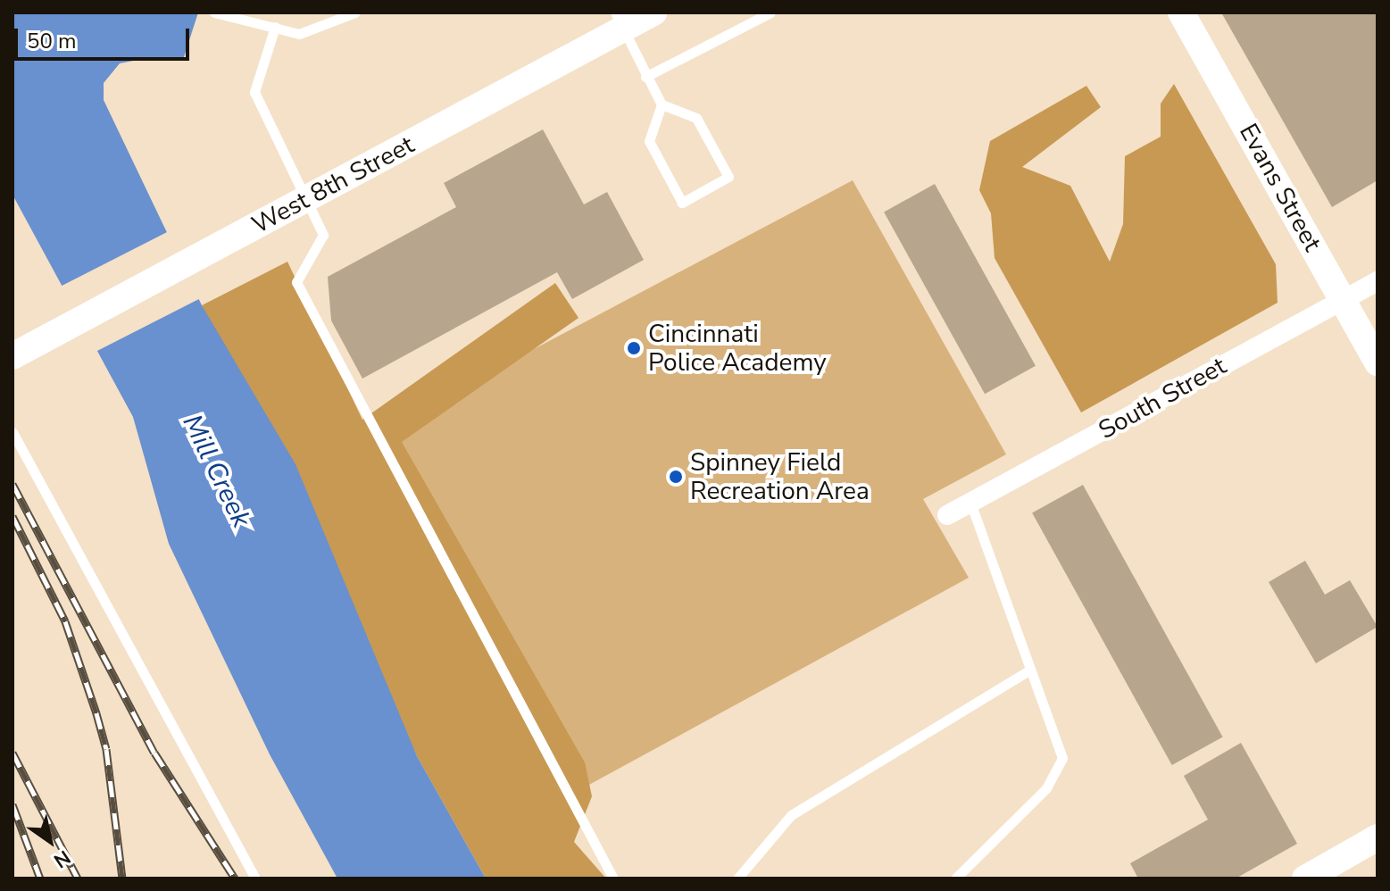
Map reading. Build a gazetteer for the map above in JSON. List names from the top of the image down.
{
  "streets": {
    "main road": ["West 8th Street", "Evans Street"],
    "street": ["South Street"]
  },
  "crossings": [
    ["Evans Street", "South Street"]
  ],
  "water": ["Mill Creek"],
  "places": ["Cincinnati Police Academy", "Spinney Field Recreation Area"],
  "scale_bar": "50 m",
  "north": "bottom right"
}
